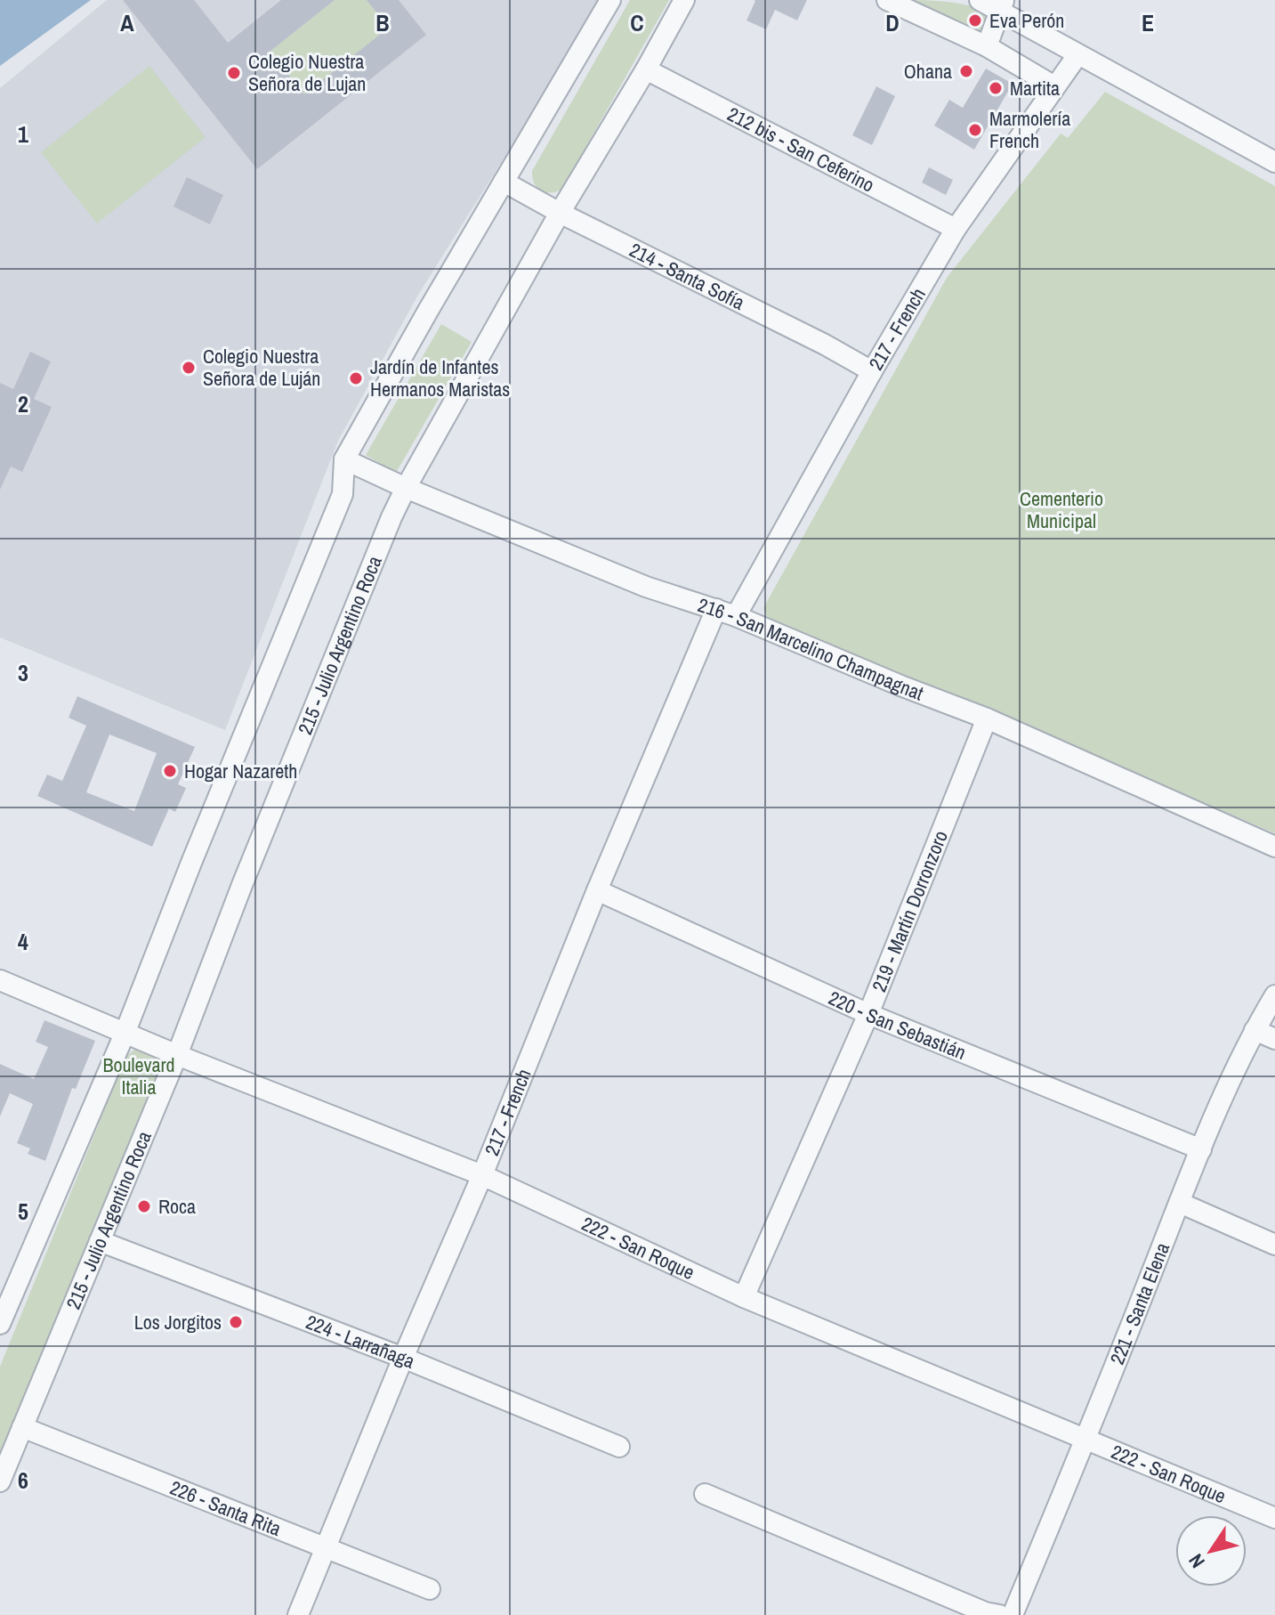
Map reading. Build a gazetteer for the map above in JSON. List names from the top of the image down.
{
  "streets": {
    "street": [
      "212 bis - San Ceferino",
      "214 - Santa Sofía",
      "217 - French",
      "215 - Julio Argentino Roca",
      "216 - San Marcelino Champagnat",
      "219 - Martín Dorronzoro",
      "220 - San Sebastián",
      "222 - San Roque",
      "221 - Santa Elena",
      "224 - Larrañaga",
      "226 - Santa Rita"
    ]
  },
  "crossings": [
    ["212 bis - San Ceferino", "217 - French"],
    ["212 bis - San Ceferino", "215 - Julio Argentino Roca"],
    ["214 - Santa Sofía", "217 - French"],
    ["214 - Santa Sofía", "215 - Julio Argentino Roca"],
    ["217 - French", "216 - San Marcelino Champagnat"],
    ["217 - French", "220 - San Sebastián"],
    ["217 - French", "222 - San Roque"],
    ["217 - French", "224 - Larrañaga"],
    ["217 - French", "226 - Santa Rita"],
    ["215 - Julio Argentino Roca", "216 - San Marcelino Champagnat"],
    ["215 - Julio Argentino Roca", "222 - San Roque"],
    ["215 - Julio Argentino Roca", "224 - Larrañaga"],
    ["215 - Julio Argentino Roca", "226 - Santa Rita"],
    ["216 - San Marcelino Champagnat", "219 - Martín Dorronzoro"],
    ["219 - Martín Dorronzoro", "220 - San Sebastián"],
    ["219 - Martín Dorronzoro", "222 - San Roque"],
    ["220 - San Sebastián", "221 - Santa Elena"],
    ["222 - San Roque", "221 - Santa Elena"]
  ],
  "parks": ["Cementerio Municipal", "Boulevard Italia"],
  "places": [
    "Eva Perón",
    "Ohana",
    "Colegio Nuestra Señora de Lujan",
    "Martita",
    "Marmolería French",
    "Colegio Nuestra Señora de Luján",
    "Jardín de Infantes Hermanos Maristas",
    "Hogar Nazareth",
    "Roca",
    "Los Jorgitos"
  ],
  "north": "bottom left",
  "grid": {
    "columns": [
      "A",
      "B",
      "C",
      "D",
      "E"
    ],
    "rows": [
      "1",
      "2",
      "3",
      "4",
      "5",
      "6"
    ]
  }
}
